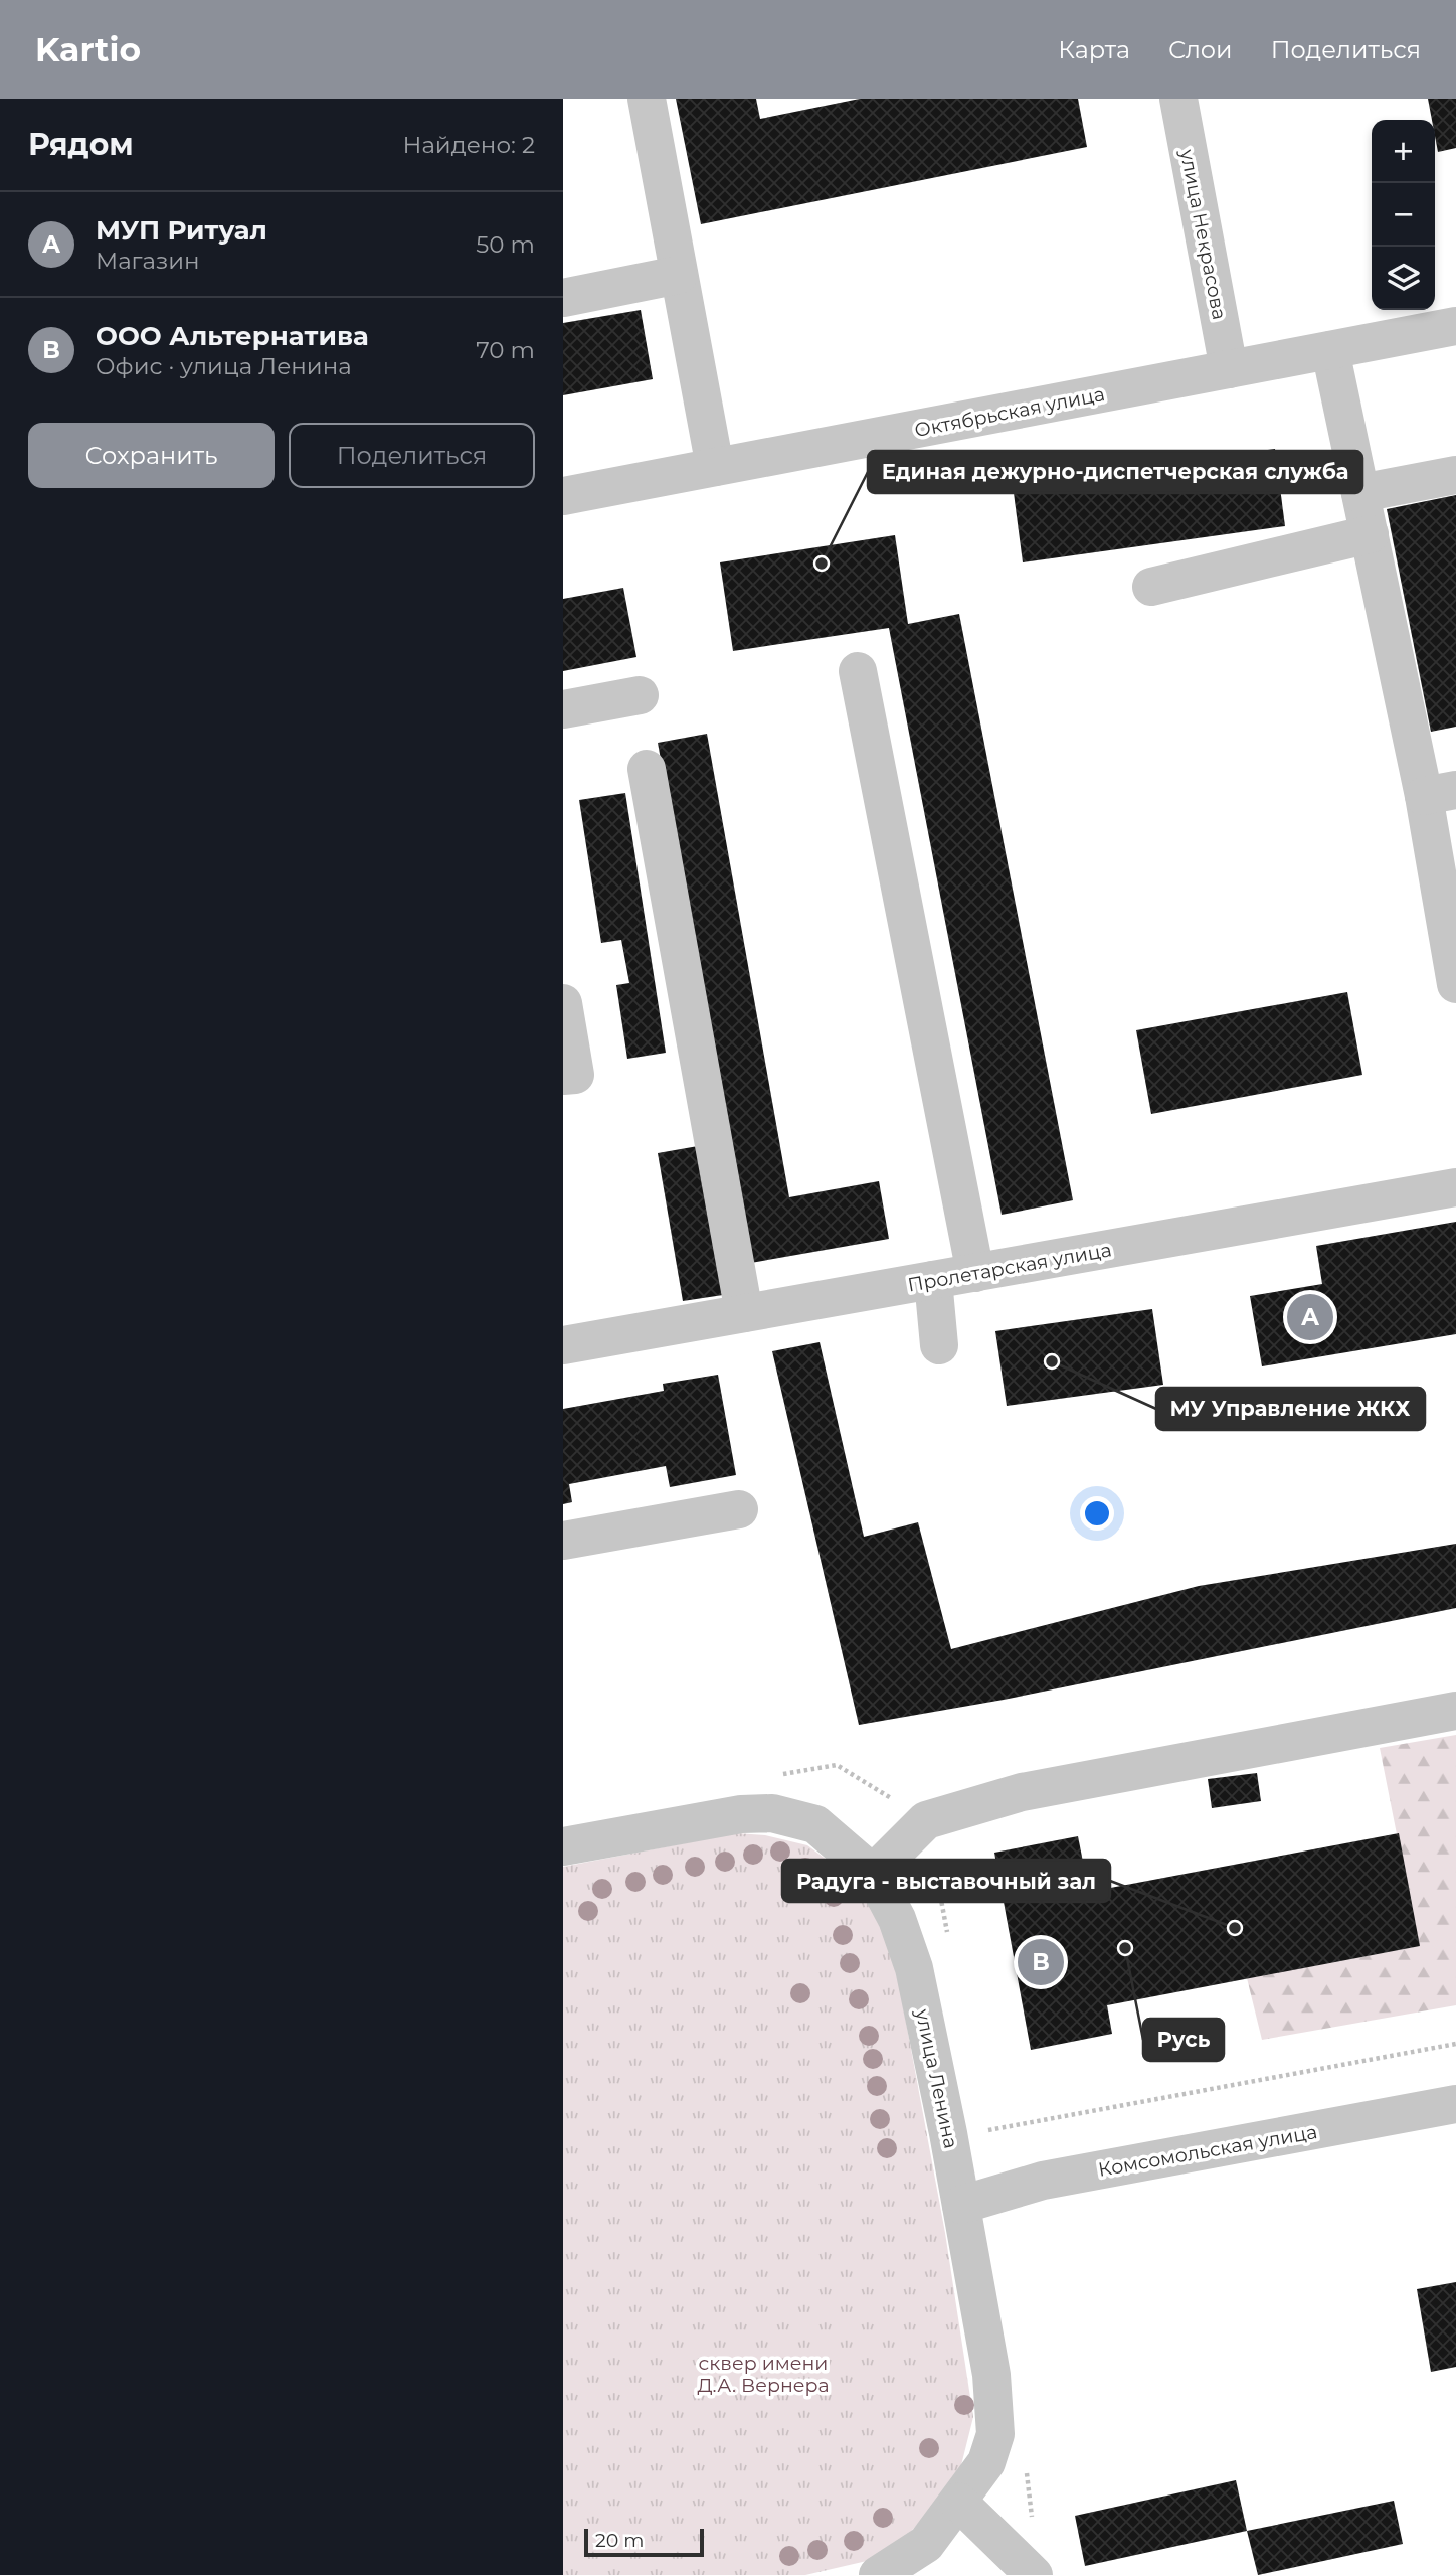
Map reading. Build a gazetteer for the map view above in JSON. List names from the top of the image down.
{
  "streets": {
    "street": [
      "улица Некрасова",
      "Октябрьская улица",
      "Пролетарская улица",
      "улица Ленина",
      "Комсомольская улица"
    ]
  },
  "crossings": [
    ["улица Некрасова", "Октябрьская улица"],
    ["улица Ленина", "Комсомольская улица"]
  ],
  "parks": ["сквер имени Д.А. Вернера"],
  "places": [
    "Единая дежурно-диспетчерская служба",
    "МУ Управление ЖКХ",
    "Радуга - выставочный зал",
    "Русь"
  ],
  "scale_bar": "20 m",
  "page": {
    "header": "Kartio",
    "nav": ["Карта", "Слои", "Поделиться"],
    "heading": ["Рядом", "Найдено: 2"],
    "map_buttons": ["+", "−"],
    "list": [
      {
        "mark": "A",
        "name": "МУП Ритуал",
        "note": "Магазин",
        "value": "50 m"
      },
      {
        "mark": "B",
        "name": "ООО Альтернатива",
        "note": "Офис · улица Ленина",
        "value": "70 m"
      }
    ],
    "buttons": ["Сохранить", "Поделиться"],
    "pins": ["A", "B"],
    "scale": "20 m"
  }
}
